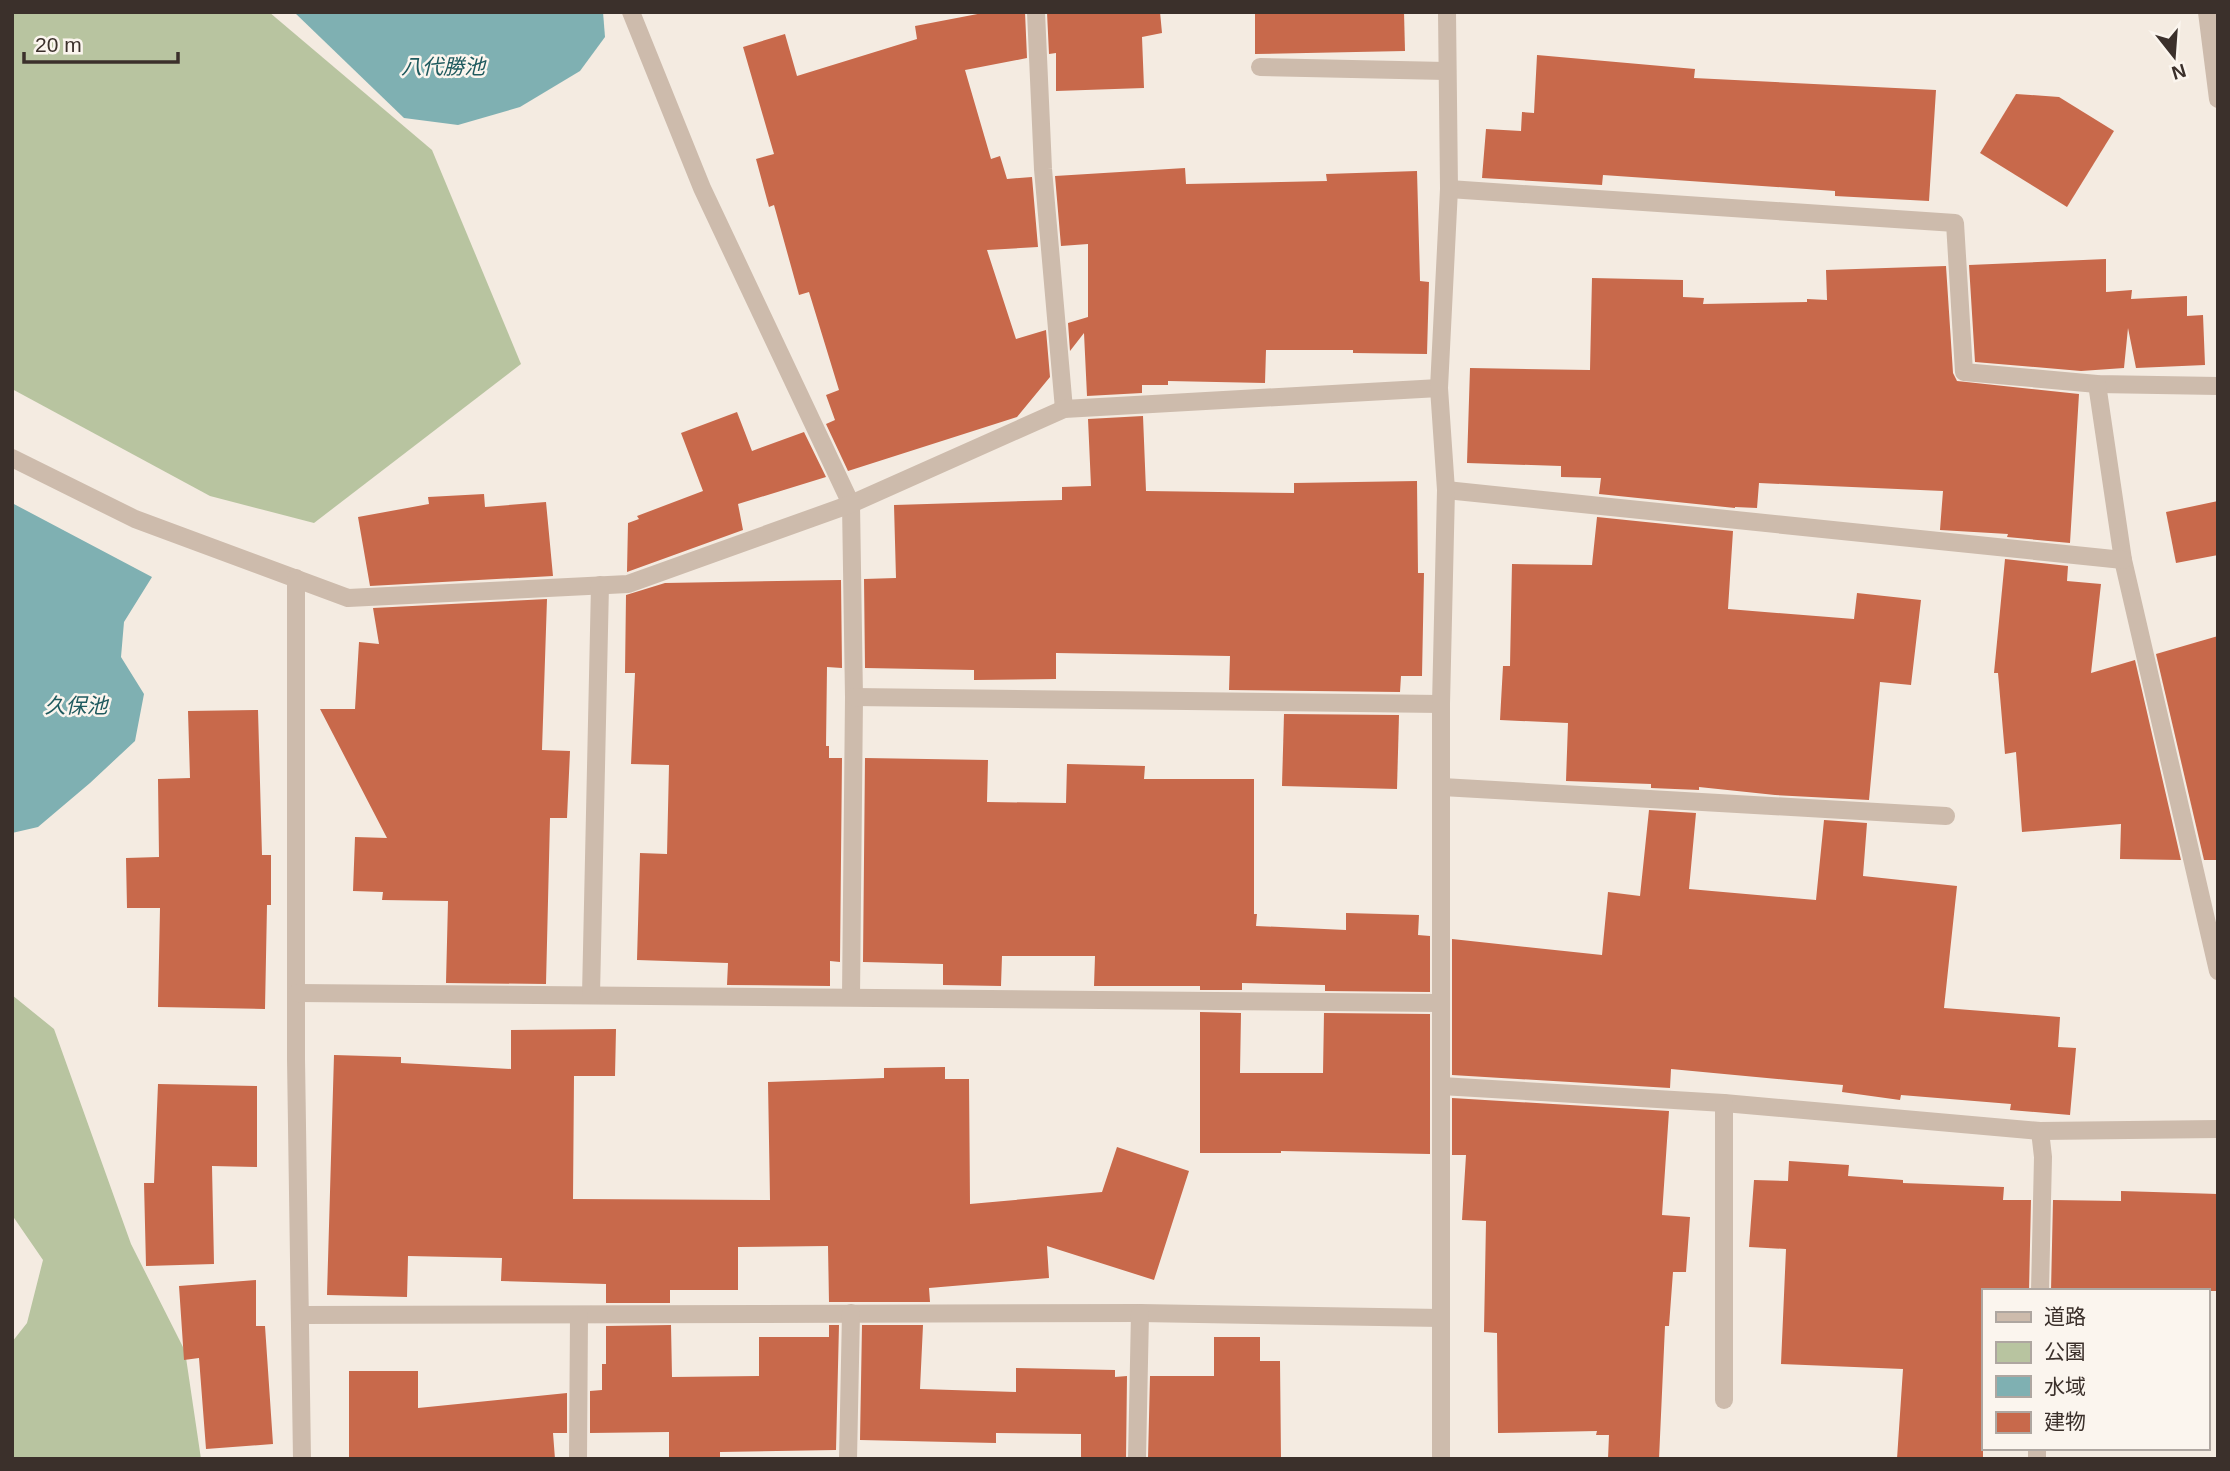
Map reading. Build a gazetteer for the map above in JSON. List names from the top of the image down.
{
  "water": ["八代勝池", "久保池"],
  "legend": [
    "道路",
    "公園",
    "水域",
    "建物"
  ],
  "scale_bar": "20 m",
  "north": "bottom"
}
